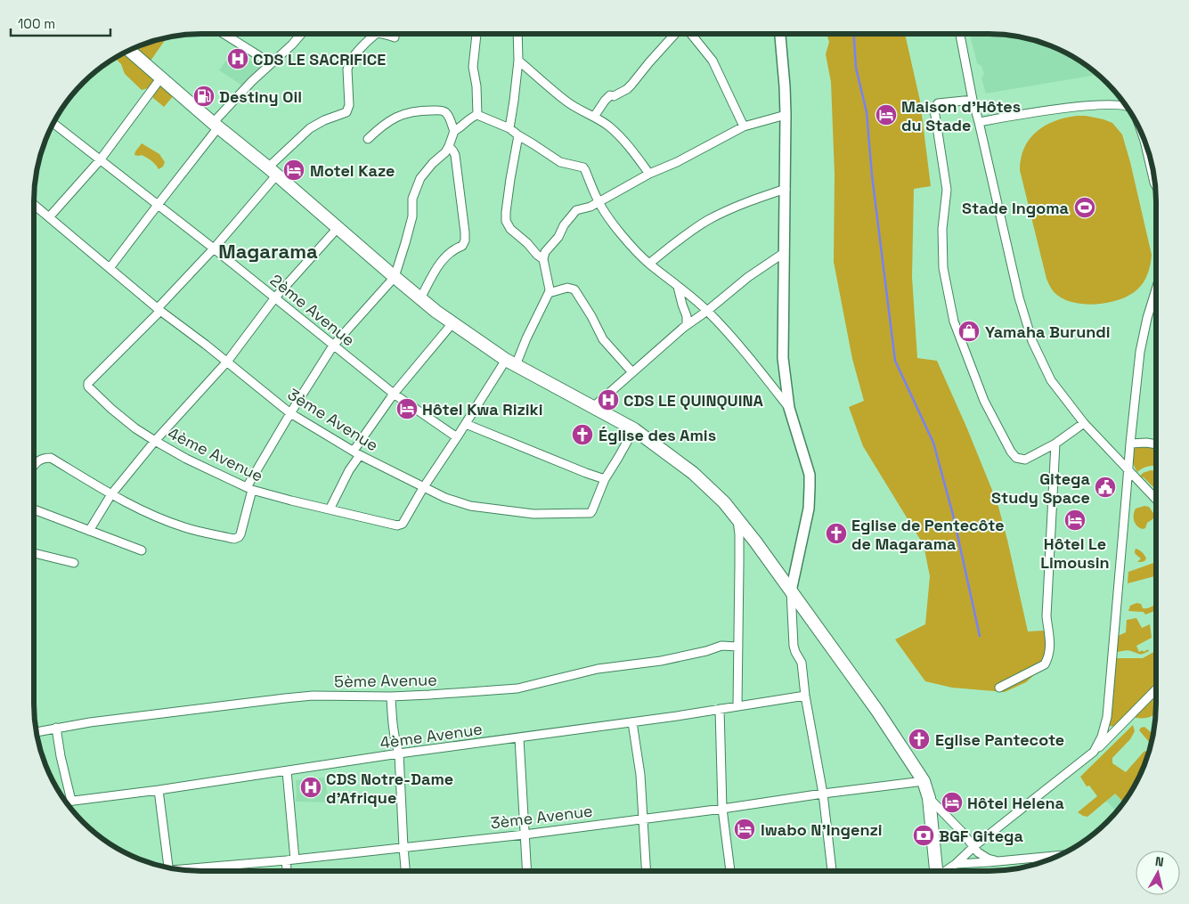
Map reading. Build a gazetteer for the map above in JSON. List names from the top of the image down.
{
  "streets": {
    "street": [
      "2ème Avenue",
      "3ème Avenue",
      "4ème Avenue",
      "5ème Avenue"
    ]
  },
  "crossings": [
    ["3ème Avenue", "4ème Avenue"]
  ],
  "districts": ["Magarama"],
  "places": {
    "hospital": ["CDS LE SACRIFICE", "CDS LE QUINQUINA", "CDS Notre-Dame d'Afrique"],
    "fuel station": ["Destiny Oil"],
    "hotel": [
      "Maison d'Hôtes du Stade",
      "Motel Kaze",
      "Hôtel Kwa Riziki",
      "Hôtel Le Limousin",
      "Hôtel Helena",
      "Iwabo N'Ingenzi"
    ],
    "sports": ["Stade Ingoma"],
    "shop": ["Yamaha Burundi"],
    "church": ["Église des Amis", "Eglise de Pentecôte de Magarama", "Eglise Pantecote"],
    "public building": ["Gitega Study Space"],
    "bank": ["BGF Gitega"]
  },
  "scale_bar": "100 m",
  "north": "top"
}
